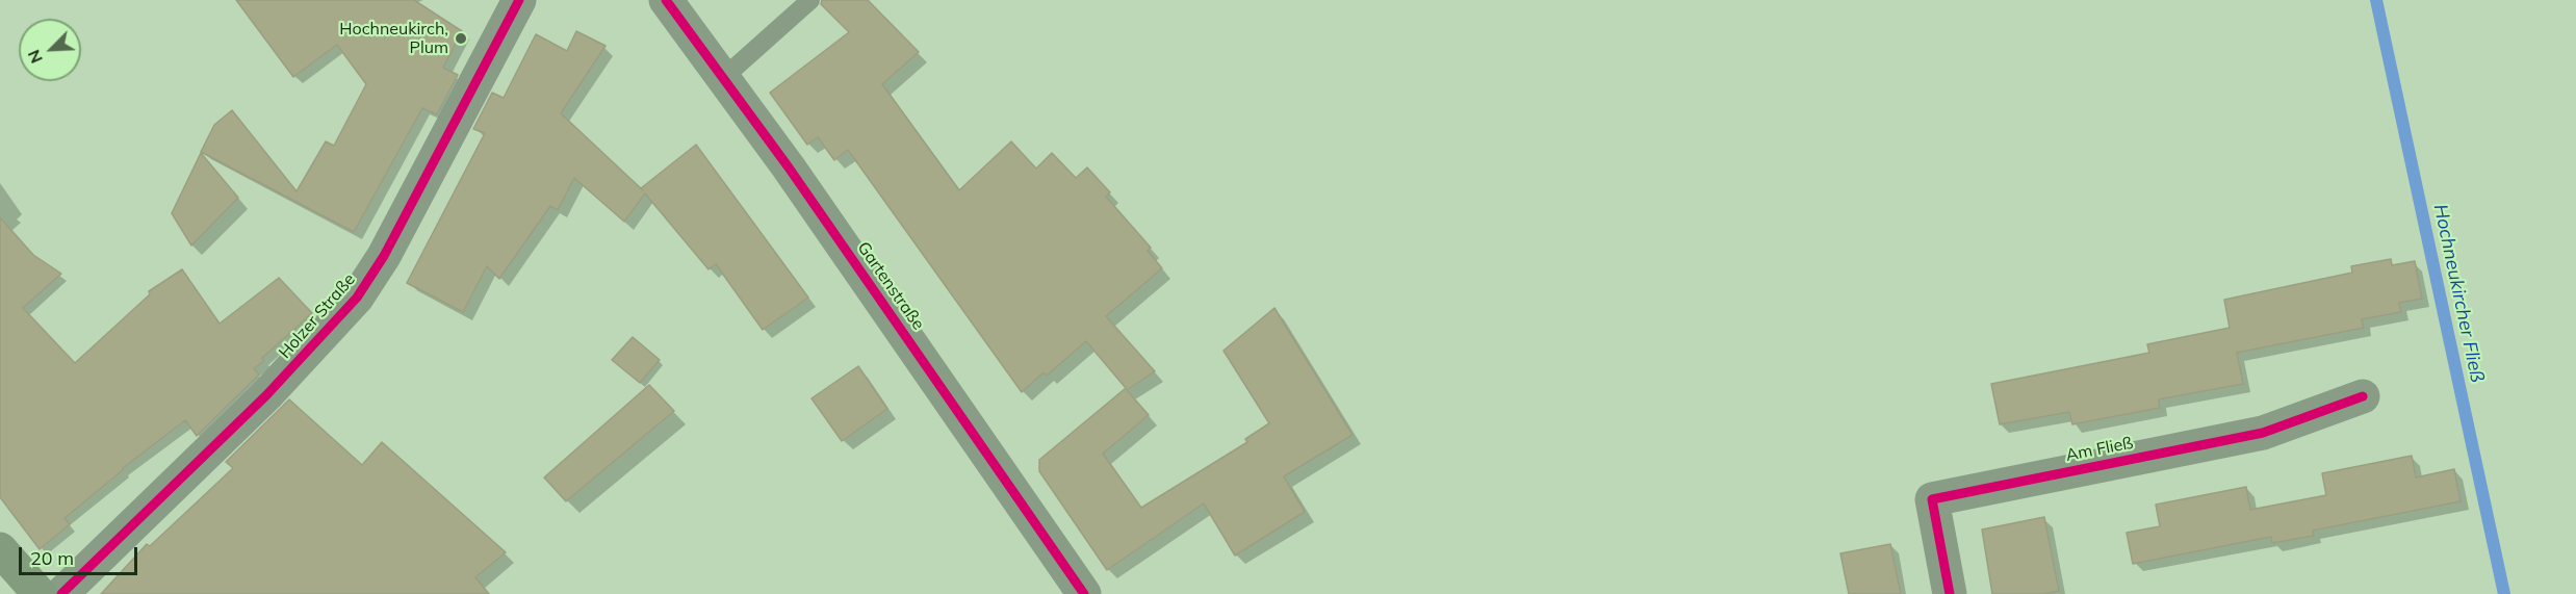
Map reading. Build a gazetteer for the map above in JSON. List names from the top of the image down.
{
  "streets": {
    "street": ["Gartenstraße", "Holzer Straße", "Am Fließ"]
  },
  "water": ["Hochneukircher Fließ"],
  "places": ["Hochneukirch, Plum"],
  "scale_bar": "20 m",
  "north": "bottom left"
}
